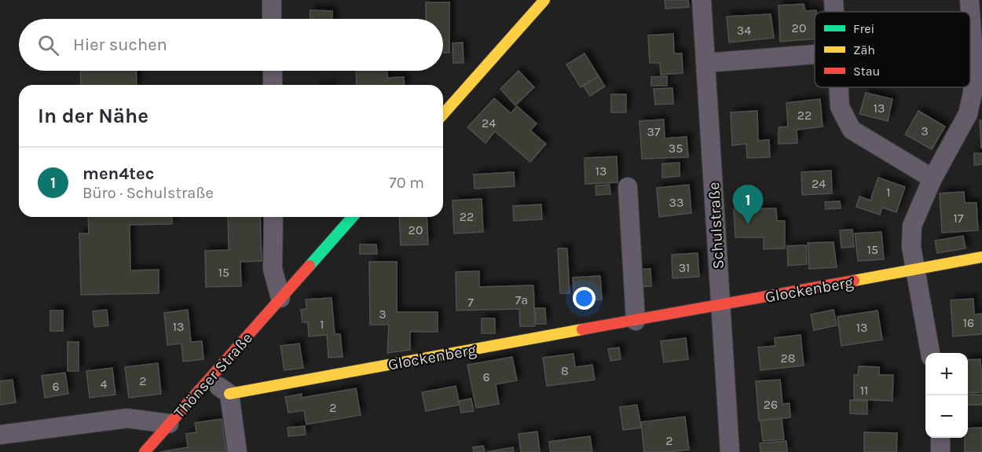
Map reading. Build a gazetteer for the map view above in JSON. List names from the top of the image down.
{
  "streets": {
    "street": ["Schulstraße", "Glockenberg", "Thönser Straße"]
  },
  "crossings": [
    ["Schulstraße", "Glockenberg"]
  ],
  "house_numbers": [
    "20",
    "34",
    "13",
    "22",
    "24",
    "3",
    "37",
    "35",
    "13",
    "24",
    "1",
    "33",
    "22",
    "17",
    "20",
    "15",
    "31",
    "15",
    "7a",
    "7",
    "3",
    "16",
    "1",
    "13",
    "13",
    "28",
    "8",
    "6",
    "2",
    "4",
    "6",
    "11",
    "26",
    "2",
    "2"
  ],
  "legend": ["Frei", "Zäh", "Stau"],
  "page": {
    "search": "Hier suchen",
    "heading": "In der Nähe",
    "list": [
      {
        "mark": "1",
        "name": "men4tec",
        "note": "Büro · Schulstraße",
        "value": "70 m"
      }
    ],
    "pins": "1",
    "map_buttons": ["+", "−"]
  }
}
